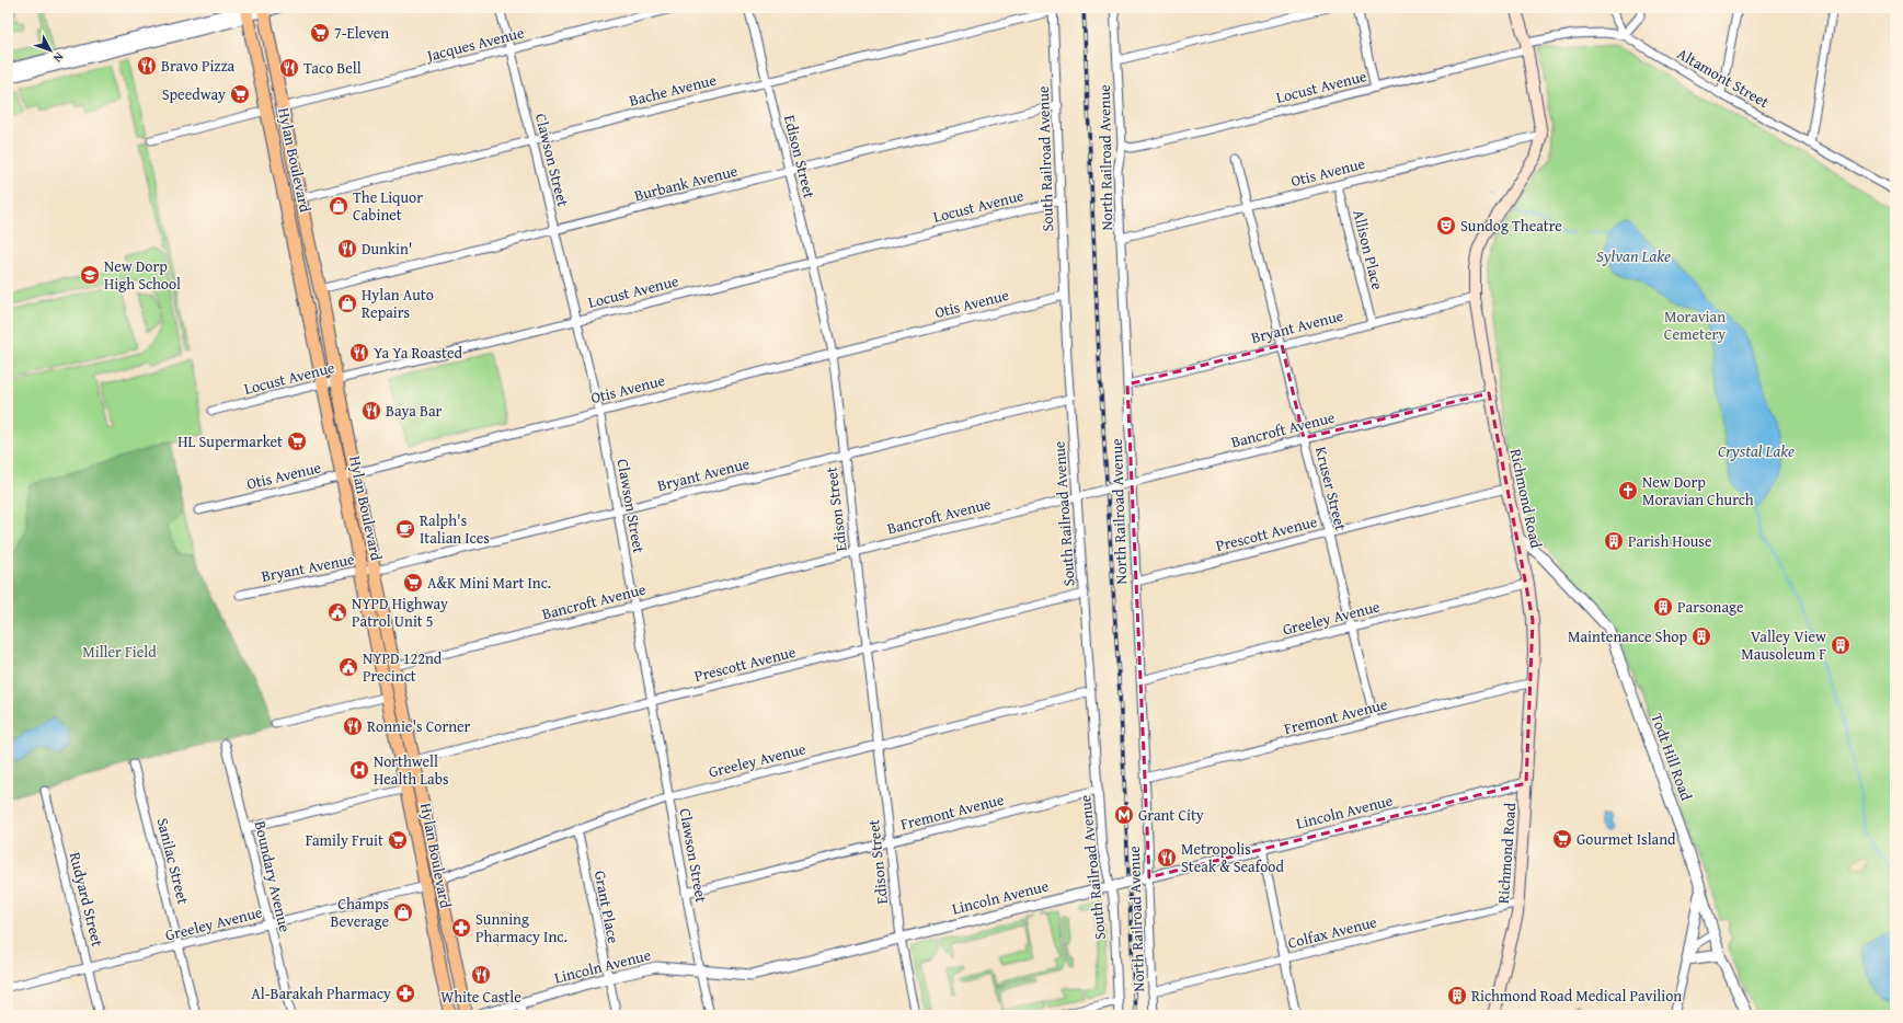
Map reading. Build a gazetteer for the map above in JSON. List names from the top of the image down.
{
  "streets": {
    "main road": ["Hylan Boulevard", "Richmond Road"],
    "street": [
      "Jacques Avenue",
      "Altamont Street",
      "Locust Avenue",
      "Bache Avenue",
      "Edison Street",
      "North Railroad Avenue",
      "South Railroad Avenue",
      "Clawson Street",
      "Otis Avenue",
      "Burbank Avenue",
      "Allison Place",
      "Bryant Avenue",
      "Bancroft Avenue",
      "Kruser Street",
      "Prescott Avenue",
      "Greeley Avenue",
      "Fremont Avenue",
      "Todt Hill Road",
      "Lincoln Avenue",
      "Sanilac Street",
      "Boundary Avenue",
      "Rudyard Street",
      "Grant Place",
      "Colfax Avenue"
    ]
  },
  "crossings": [
    ["Jacques Avenue", "Hylan Boulevard"],
    ["Jacques Avenue", "Clawson Street"],
    ["Altamont Street", "Locust Avenue"],
    ["Altamont Street", "Richmond Road"],
    ["Locust Avenue", "Edison Street"],
    ["Locust Avenue", "North Railroad Avenue"],
    ["Locust Avenue", "South Railroad Avenue"],
    ["Locust Avenue", "Hylan Boulevard"],
    ["Locust Avenue", "Clawson Street"],
    ["Locust Avenue", "Richmond Road"],
    ["Bache Avenue", "Edison Street"],
    ["Bache Avenue", "South Railroad Avenue"],
    ["Bache Avenue", "Hylan Boulevard"],
    ["Bache Avenue", "Clawson Street"],
    ["Edison Street", "Otis Avenue"],
    ["Edison Street", "Burbank Avenue"],
    ["Edison Street", "Bryant Avenue"],
    ["Edison Street", "Bancroft Avenue"],
    ["Edison Street", "Prescott Avenue"],
    ["Edison Street", "Greeley Avenue"],
    ["Edison Street", "Fremont Avenue"],
    ["Edison Street", "Lincoln Avenue"],
    ["North Railroad Avenue", "Otis Avenue"],
    ["North Railroad Avenue", "Bryant Avenue"],
    ["North Railroad Avenue", "Bancroft Avenue"],
    ["North Railroad Avenue", "Prescott Avenue"],
    ["North Railroad Avenue", "Greeley Avenue"],
    ["North Railroad Avenue", "Fremont Avenue"],
    ["North Railroad Avenue", "Lincoln Avenue"],
    ["North Railroad Avenue", "Colfax Avenue"],
    ["South Railroad Avenue", "Otis Avenue"],
    ["South Railroad Avenue", "Burbank Avenue"],
    ["South Railroad Avenue", "Bryant Avenue"],
    ["South Railroad Avenue", "Bancroft Avenue"],
    ["South Railroad Avenue", "Prescott Avenue"],
    ["South Railroad Avenue", "Greeley Avenue"],
    ["South Railroad Avenue", "Fremont Avenue"],
    ["South Railroad Avenue", "Lincoln Avenue"],
    ["Hylan Boulevard", "Otis Avenue"],
    ["Hylan Boulevard", "Burbank Avenue"],
    ["Hylan Boulevard", "Bryant Avenue"],
    ["Hylan Boulevard", "Bancroft Avenue"],
    ["Hylan Boulevard", "Prescott Avenue"],
    ["Hylan Boulevard", "Greeley Avenue"],
    ["Clawson Street", "Otis Avenue"],
    ["Clawson Street", "Burbank Avenue"],
    ["Clawson Street", "Bryant Avenue"],
    ["Clawson Street", "Bancroft Avenue"],
    ["Clawson Street", "Prescott Avenue"],
    ["Clawson Street", "Greeley Avenue"],
    ["Clawson Street", "Fremont Avenue"],
    ["Clawson Street", "Lincoln Avenue"],
    ["Otis Avenue", "Allison Place"],
    ["Otis Avenue", "Kruser Street"],
    ["Otis Avenue", "Richmond Road"],
    ["Allison Place", "Bryant Avenue"],
    ["Bryant Avenue", "Kruser Street"],
    ["Bryant Avenue", "Richmond Road"],
    ["Bancroft Avenue", "Kruser Street"],
    ["Bancroft Avenue", "Richmond Road"],
    ["Kruser Street", "Prescott Avenue"],
    ["Kruser Street", "Greeley Avenue"],
    ["Kruser Street", "Fremont Avenue"],
    ["Richmond Road", "Prescott Avenue"],
    ["Richmond Road", "Greeley Avenue"],
    ["Richmond Road", "Fremont Avenue"],
    ["Richmond Road", "Todt Hill Road"],
    ["Richmond Road", "Lincoln Avenue"],
    ["Richmond Road", "Colfax Avenue"],
    ["Greeley Avenue", "Sanilac Street"],
    ["Greeley Avenue", "Boundary Avenue"],
    ["Greeley Avenue", "Rudyard Street"],
    ["Greeley Avenue", "Grant Place"],
    ["Lincoln Avenue", "Grant Place"]
  ],
  "water": ["Sylvan Lake", "Crystal Lake"],
  "parks": ["Moravian Cemetery", "Miller Field"],
  "places": {
    "supermarket": [
      "7-Eleven",
      "Speedway",
      "HL Supermarket",
      "A&K Mini Mart Inc.",
      "Gourmet Island",
      "Family Fruit"
    ],
    "restaurant": [
      "Bravo Pizza",
      "Taco Bell",
      "Dunkin'",
      "Ya Ya Roasted",
      "Baya Bar",
      "Ronnie's Corner",
      "Metropolis Steak & Seafood",
      "White Castle"
    ],
    "shop": ["The Liquor Cabinet", "Hylan Auto Repairs", "Champs Beverage"],
    "theatre": ["Sundog Theatre"],
    "school or university": ["New Dorp High School"],
    "church": ["New Dorp Moravian Church"],
    "cafe": ["Ralph's Italian Ices"],
    "building": [
      "Parish House",
      "Parsonage",
      "Maintenance Shop",
      "Valley View Mausoleum F",
      "Richmond Road Medical Pavilion"
    ],
    "public building": ["NYPD Highway Patrol Unit 5", "NYPD 122nd Precinct"],
    "hospital": ["Northwell Health Labs"],
    "metro station": ["Grant City"],
    "pharmacy": ["Sunning Pharmacy Inc.", "Al-Barakah Pharmacy"]
  },
  "north": "bottom right"
}
